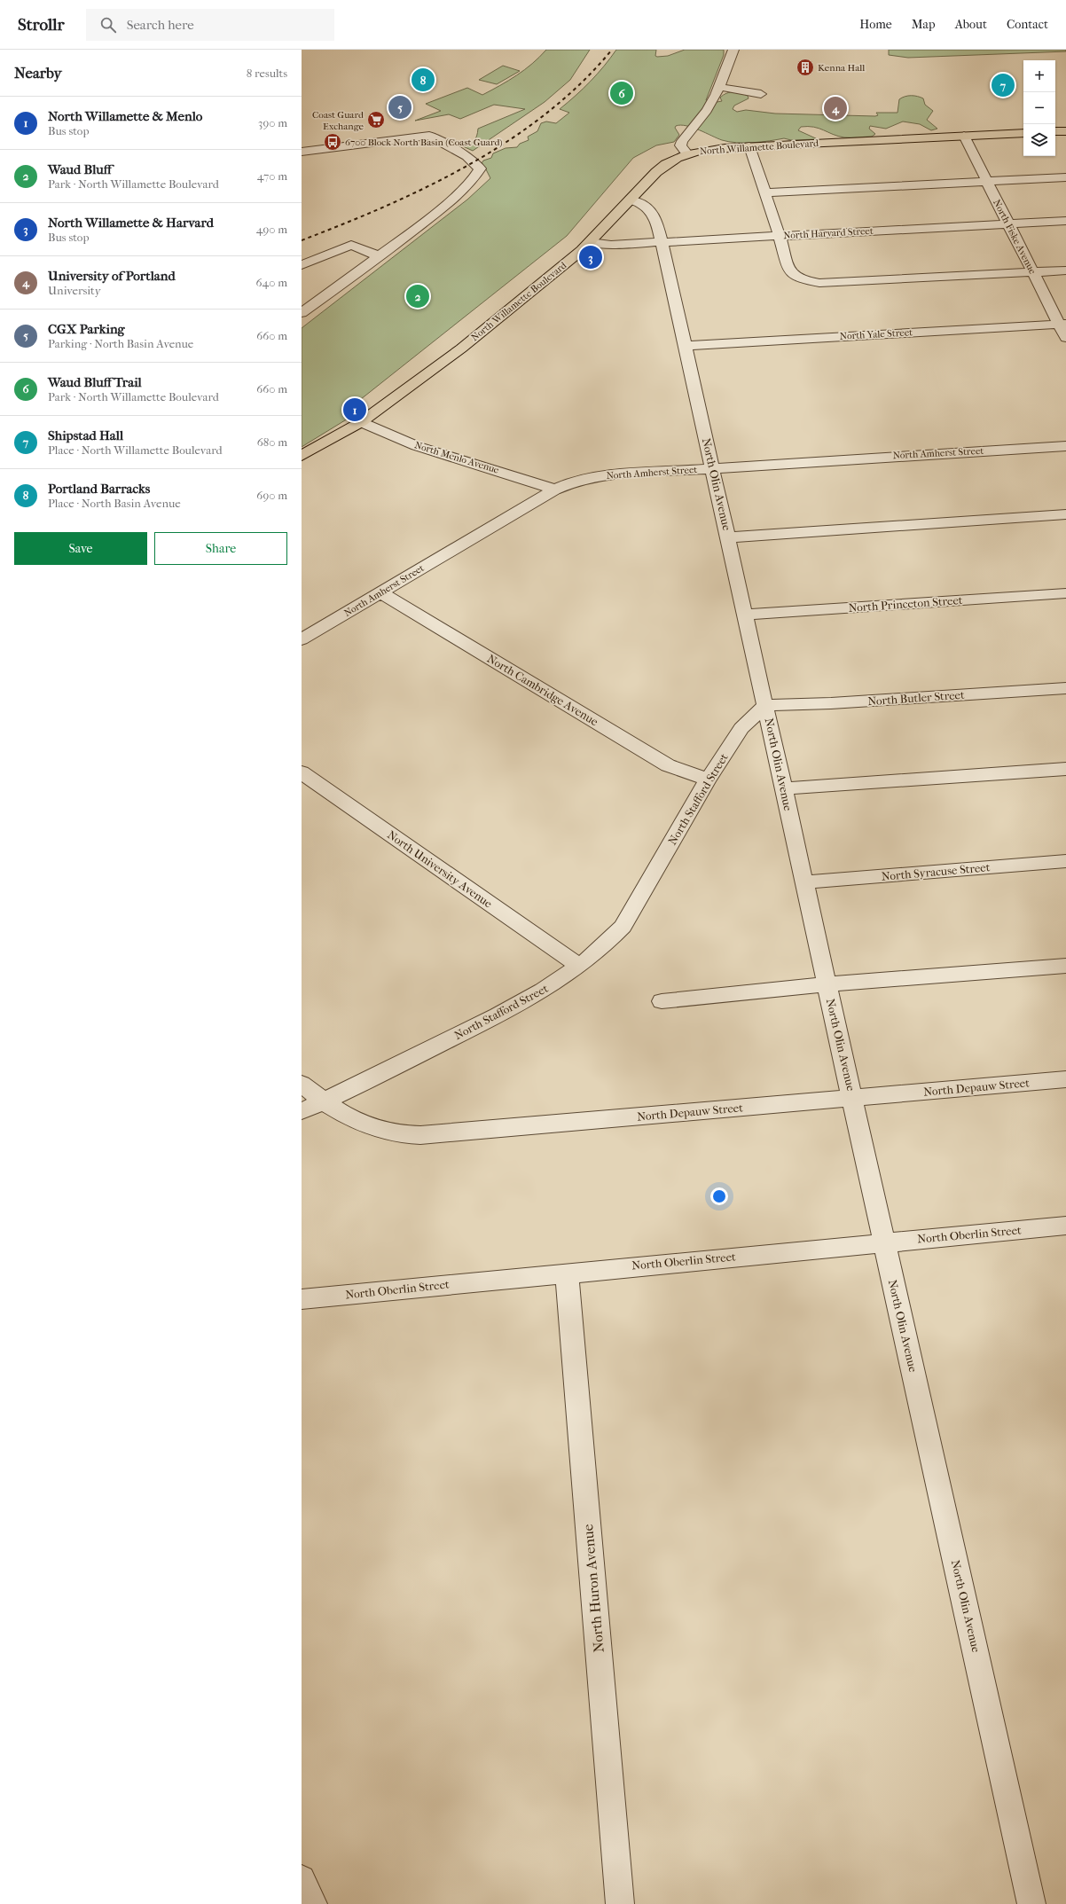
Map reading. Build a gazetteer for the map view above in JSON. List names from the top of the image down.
{
  "streets": {
    "main road": ["North Willamette Boulevard"],
    "street": [
      "North Harvard Street",
      "North Fiske Avenue",
      "North Yale Street",
      "North Amherst Street",
      "North Menlo Avenue",
      "North Olin Avenue",
      "North Princeton Street",
      "North Cambridge Avenue",
      "North Butler Street",
      "North Stafford Street",
      "North University Avenue",
      "North Syracuse Street",
      "North Depauw Street",
      "North Oberlin Street",
      "North Huron Avenue"
    ]
  },
  "crossings": [
    ["North Willamette Boulevard", "North Harvard Street"],
    ["North Willamette Boulevard", "North Fiske Avenue"],
    ["North Willamette Boulevard", "North Menlo Avenue"],
    ["North Willamette Boulevard", "North Olin Avenue"],
    ["North Harvard Street", "North Fiske Avenue"],
    ["North Harvard Street", "North Olin Avenue"],
    ["North Fiske Avenue", "North Yale Street"],
    ["North Yale Street", "North Olin Avenue"],
    ["North Amherst Street", "North Menlo Avenue"],
    ["North Amherst Street", "North Olin Avenue"],
    ["North Amherst Street", "North Cambridge Avenue"],
    ["North Olin Avenue", "North Princeton Street"],
    ["North Olin Avenue", "North Butler Street"],
    ["North Olin Avenue", "North Stafford Street"],
    ["North Olin Avenue", "North Syracuse Street"],
    ["North Olin Avenue", "North Depauw Street"],
    ["North Olin Avenue", "North Oberlin Street"],
    ["North Cambridge Avenue", "North Stafford Street"],
    ["North Butler Street", "North Stafford Street"],
    ["North Stafford Street", "North University Avenue"],
    ["North Stafford Street", "North Depauw Street"],
    ["North Oberlin Street", "North Huron Avenue"]
  ],
  "places": {
    "building": ["Kenna Hall"],
    "supermarket": ["Coast Guard Exchange"],
    "bus stop": ["6700 Block North Basin (Coast Guard)"]
  },
  "page": {
    "header": "Strollr",
    "search": "Search here",
    "nav": [
      "Home",
      "Map",
      "About",
      "Contact"
    ],
    "heading": ["Nearby", "8 results"],
    "map_buttons": ["+", "−"],
    "pins": [
      "8",
      "7",
      "6",
      "5",
      "4",
      "3",
      "2",
      "1"
    ],
    "list": [
      {
        "mark": "1",
        "name": "North Willamette & Menlo",
        "note": "Bus stop",
        "value": "390 m"
      },
      {
        "mark": "2",
        "name": "Waud Bluff",
        "note": "Park · North Willamette Boulevard",
        "value": "470 m"
      },
      {
        "mark": "3",
        "name": "North Willamette & Harvard",
        "note": "Bus stop",
        "value": "490 m"
      },
      {
        "mark": "4",
        "name": "University of Portland",
        "note": "University",
        "value": "640 m"
      },
      {
        "mark": "5",
        "name": "CGX Parking",
        "note": "Parking · North Basin Avenue",
        "value": "660 m"
      },
      {
        "mark": "6",
        "name": "Waud Bluff Trail",
        "note": "Park · North Willamette Boulevard",
        "value": "660 m"
      },
      {
        "mark": "7",
        "name": "Shipstad Hall",
        "note": "Place · North Willamette Boulevard",
        "value": "680 m"
      },
      {
        "mark": "8",
        "name": "Portland Barracks",
        "note": "Place · North Basin Avenue",
        "value": "690 m"
      }
    ],
    "buttons": ["Save", "Share"]
  }
}
